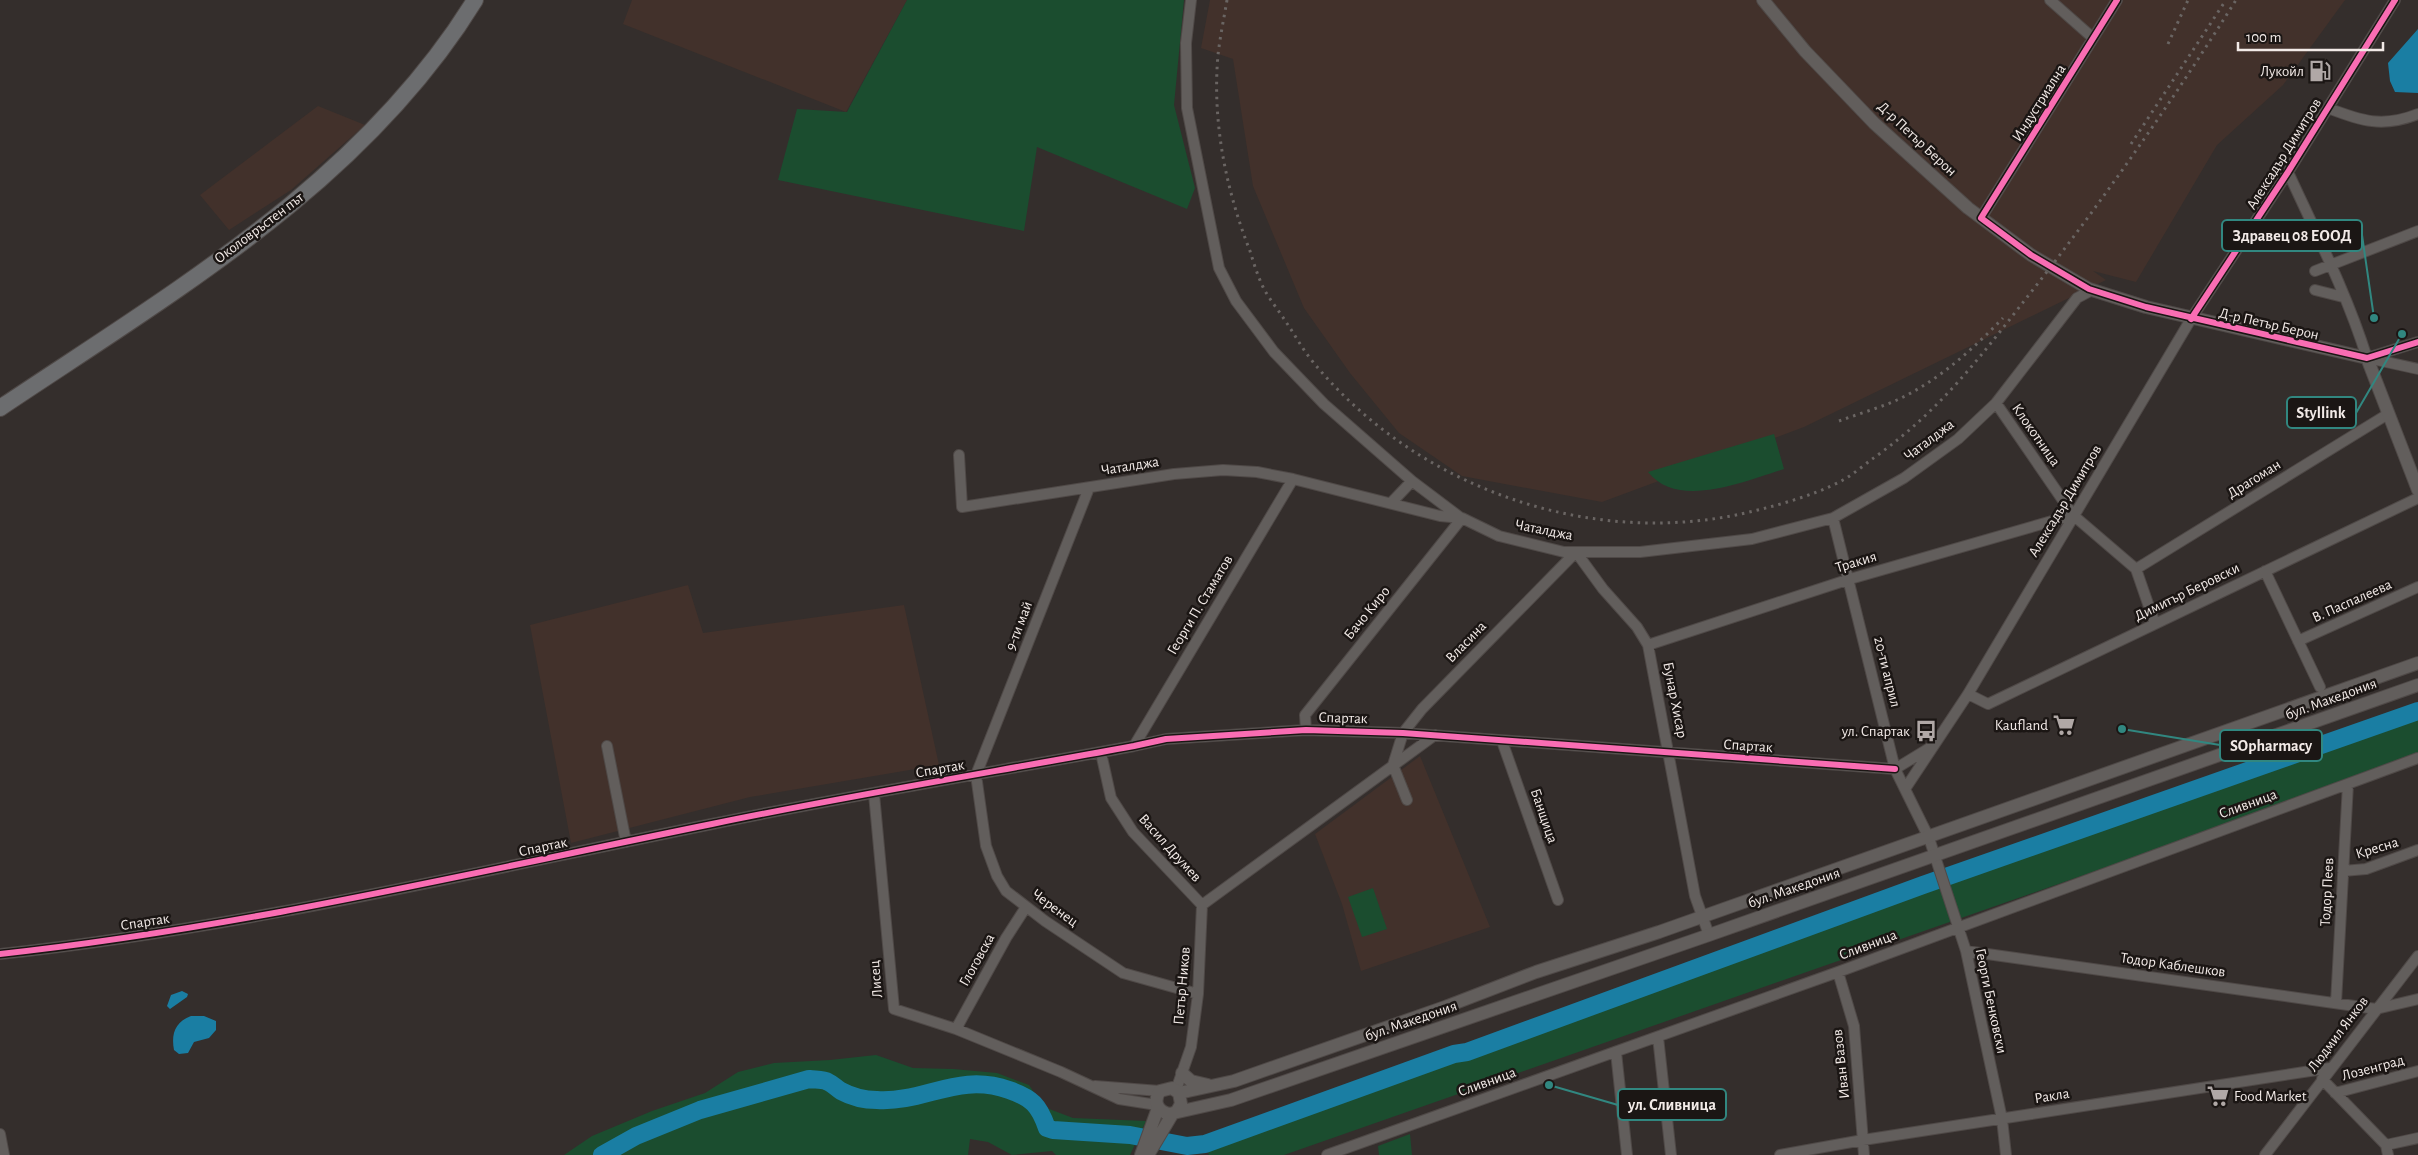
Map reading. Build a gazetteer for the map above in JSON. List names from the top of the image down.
{
  "streets": {
    "main road": ["Околовръстен път"],
    "street": [
      "Индустриална",
      "Д-р Петър Берон",
      "Алексадър Димитров",
      "Клокотница",
      "Чаталджа",
      "Драгоман",
      "Тракия",
      "Димитър Беровски",
      "В. Паспалеева",
      "Георги П. Стаматов",
      "Бачо Киро",
      "9-ти май",
      "Власина",
      "20-ти април",
      "бул. Македония",
      "Бунар Хисар",
      "Спартак",
      "Сливница",
      "Банщица",
      "Васил Друмев",
      "Кресна",
      "Тодор Пеев",
      "Черенец",
      "Глоговска",
      "Тодор Каблешков",
      "Лисец",
      "Петър Ников",
      "Георги Бенковски",
      "Людмил Янков",
      "Иван Вазов",
      "Лозенград",
      "Ракла"
    ]
  },
  "crossings": [
    ["Индустриална", "Д-р Петър Берон"],
    ["Д-р Петър Берон", "Алексадър Димитров"],
    ["Д-р Петър Берон", "Чаталджа"],
    ["Алексадър Димитров", "Клокотница"],
    ["Алексадър Димитров", "Тракия"],
    ["Алексадър Димитров", "Димитър Беровски"],
    ["Алексадър Димитров", "20-ти април"],
    ["Клокотница", "Чаталджа"],
    ["Клокотница", "Драгоман"],
    ["Клокотница", "Тракия"],
    ["Клокотница", "Димитър Беровски"],
    ["Чаталджа", "Георги П. Стаматов"],
    ["Чаталджа", "Бачо Киро"],
    ["Чаталджа", "9-ти май"],
    ["Чаталджа", "Власина"],
    ["Чаталджа", "20-ти април"],
    ["Чаталджа", "Бунар Хисар"],
    ["Тракия", "20-ти април"],
    ["Тракия", "Бунар Хисар"],
    ["Георги П. Стаматов", "Спартак"],
    ["Бачо Киро", "Спартак"],
    ["9-ти май", "Спартак"],
    ["9-ти май", "Черенец"],
    ["Власина", "Бунар Хисар"],
    ["Власина", "Спартак"],
    ["20-ти април", "бул. Македония"],
    ["20-ти април", "Спартак"],
    ["20-ти април", "Георги Бенковски"],
    ["бул. Македония", "Бунар Хисар"],
    ["бул. Македония", "Лисец"],
    ["бул. Македония", "Петър Ников"],
    ["бул. Македония", "Георги Бенковски"],
    ["Бунар Хисар", "Спартак"],
    ["Спартак", "Банщица"],
    ["Спартак", "Васил Друмев"],
    ["Спартак", "Черенец"],
    ["Спартак", "Лисец"],
    ["Сливница", "Тодор Пеев"],
    ["Сливница", "Георги Бенковски"],
    ["Сливница", "Иван Вазов"],
    ["Васил Друмев", "Петър Ников"],
    ["Кресна", "Тодор Пеев"],
    ["Тодор Пеев", "Тодор Каблешков"],
    ["Черенец", "Глоговска"],
    ["Черенец", "Петър Ников"],
    ["Глоговска", "Лисец"],
    ["Тодор Каблешков", "Георги Бенковски"],
    ["Тодор Каблешков", "Людмил Янков"],
    ["Лисец", "Петър Ников"],
    ["Георги Бенковски", "Ракла"],
    ["Людмил Янков", "Ракла"],
    ["Иван Вазов", "Ракла"]
  ],
  "places": {
    "fuel station": ["Лукойл"],
    "other": [
      "Здравец 08 ЕООД",
      "Styllink",
      "SOpharmacy",
      "ул. Сливница"
    ],
    "supermarket": ["Kaufland", "Food Market"],
    "bus stop": ["ул. Спартак"]
  },
  "scale_bar": "100 m"
}
